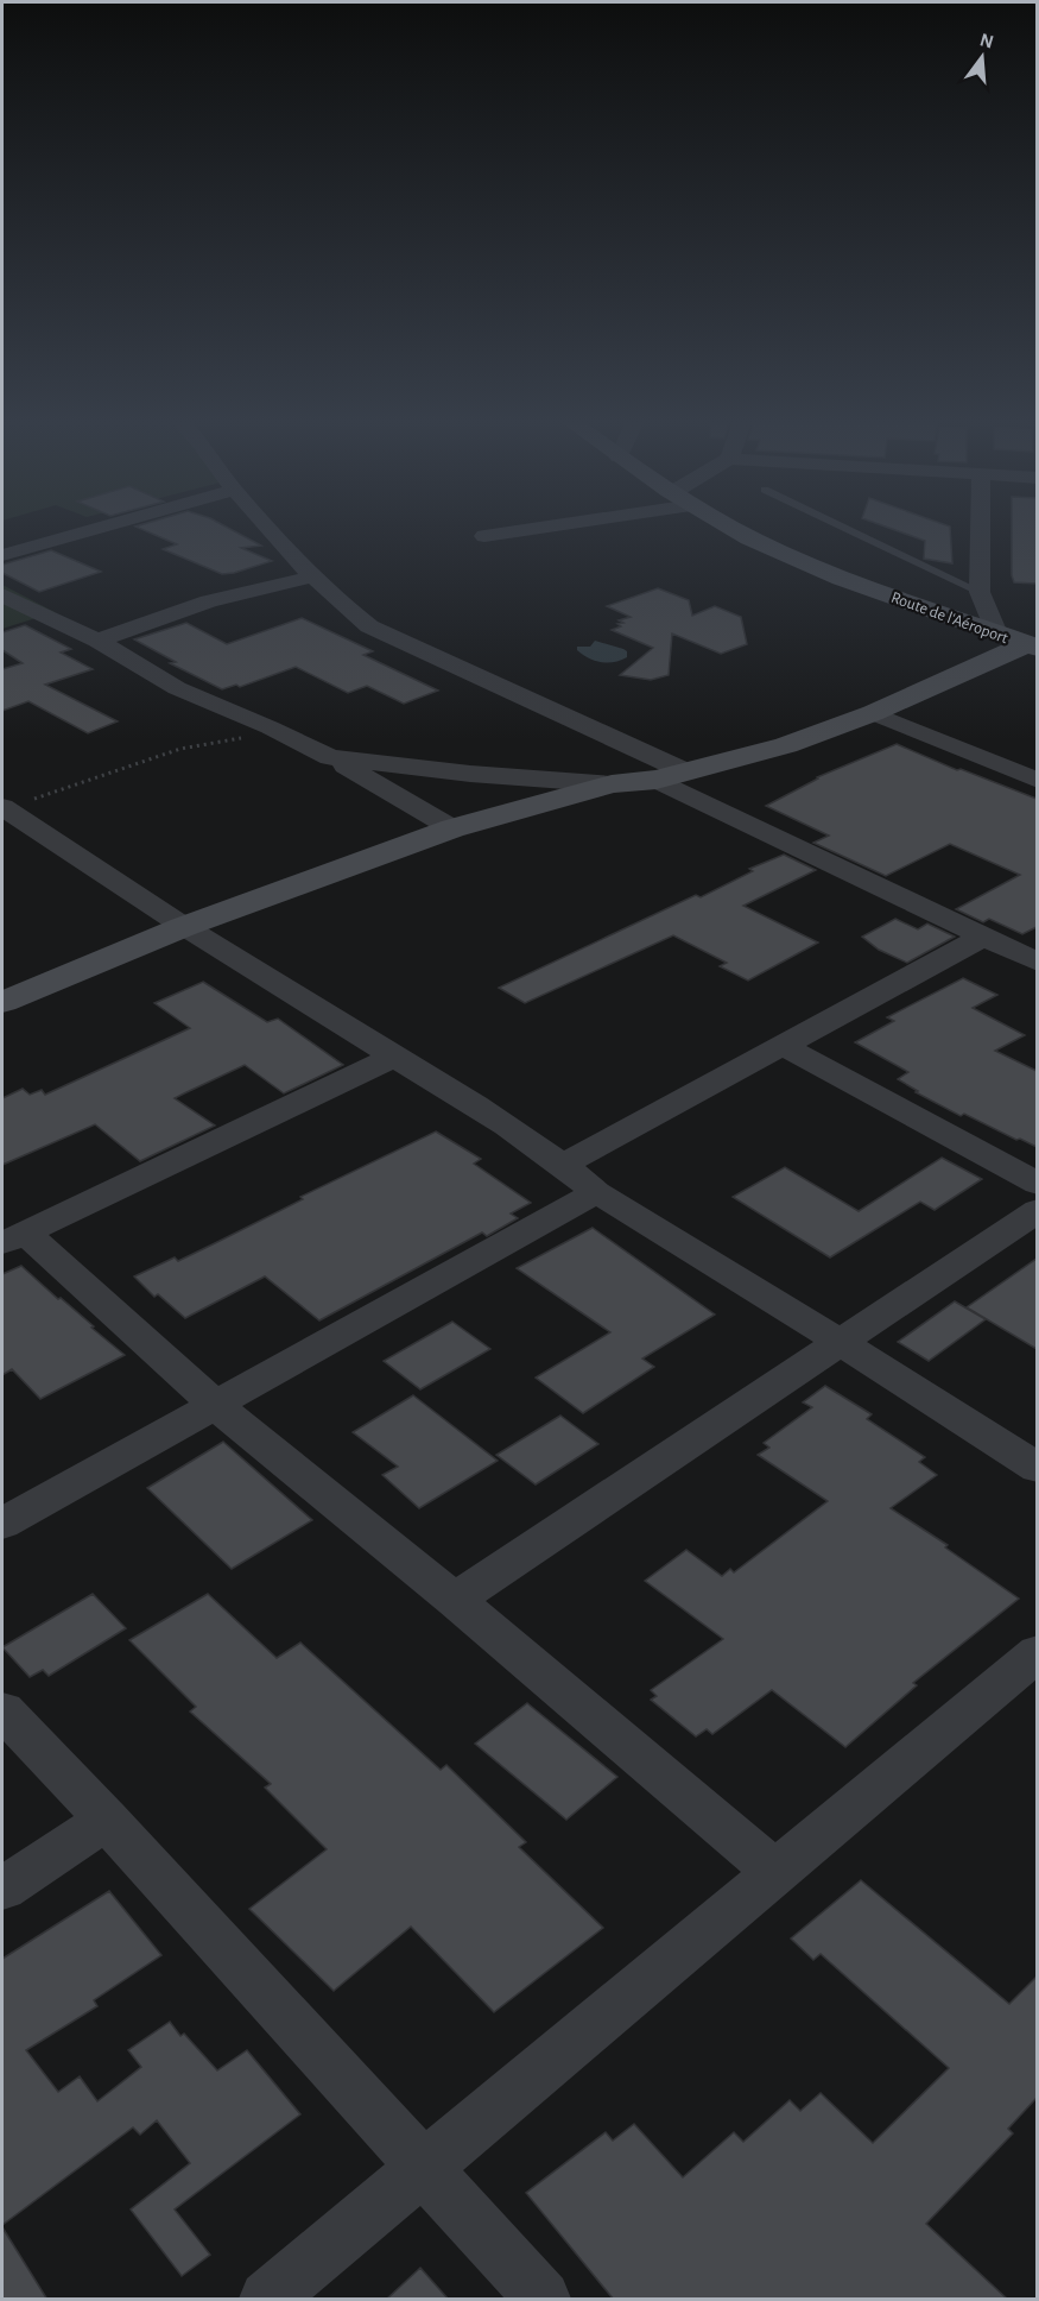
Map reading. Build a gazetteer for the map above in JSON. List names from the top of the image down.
{
  "streets": {
    "street": ["Route de l'Aéroport"]
  },
  "north": "top"
}
